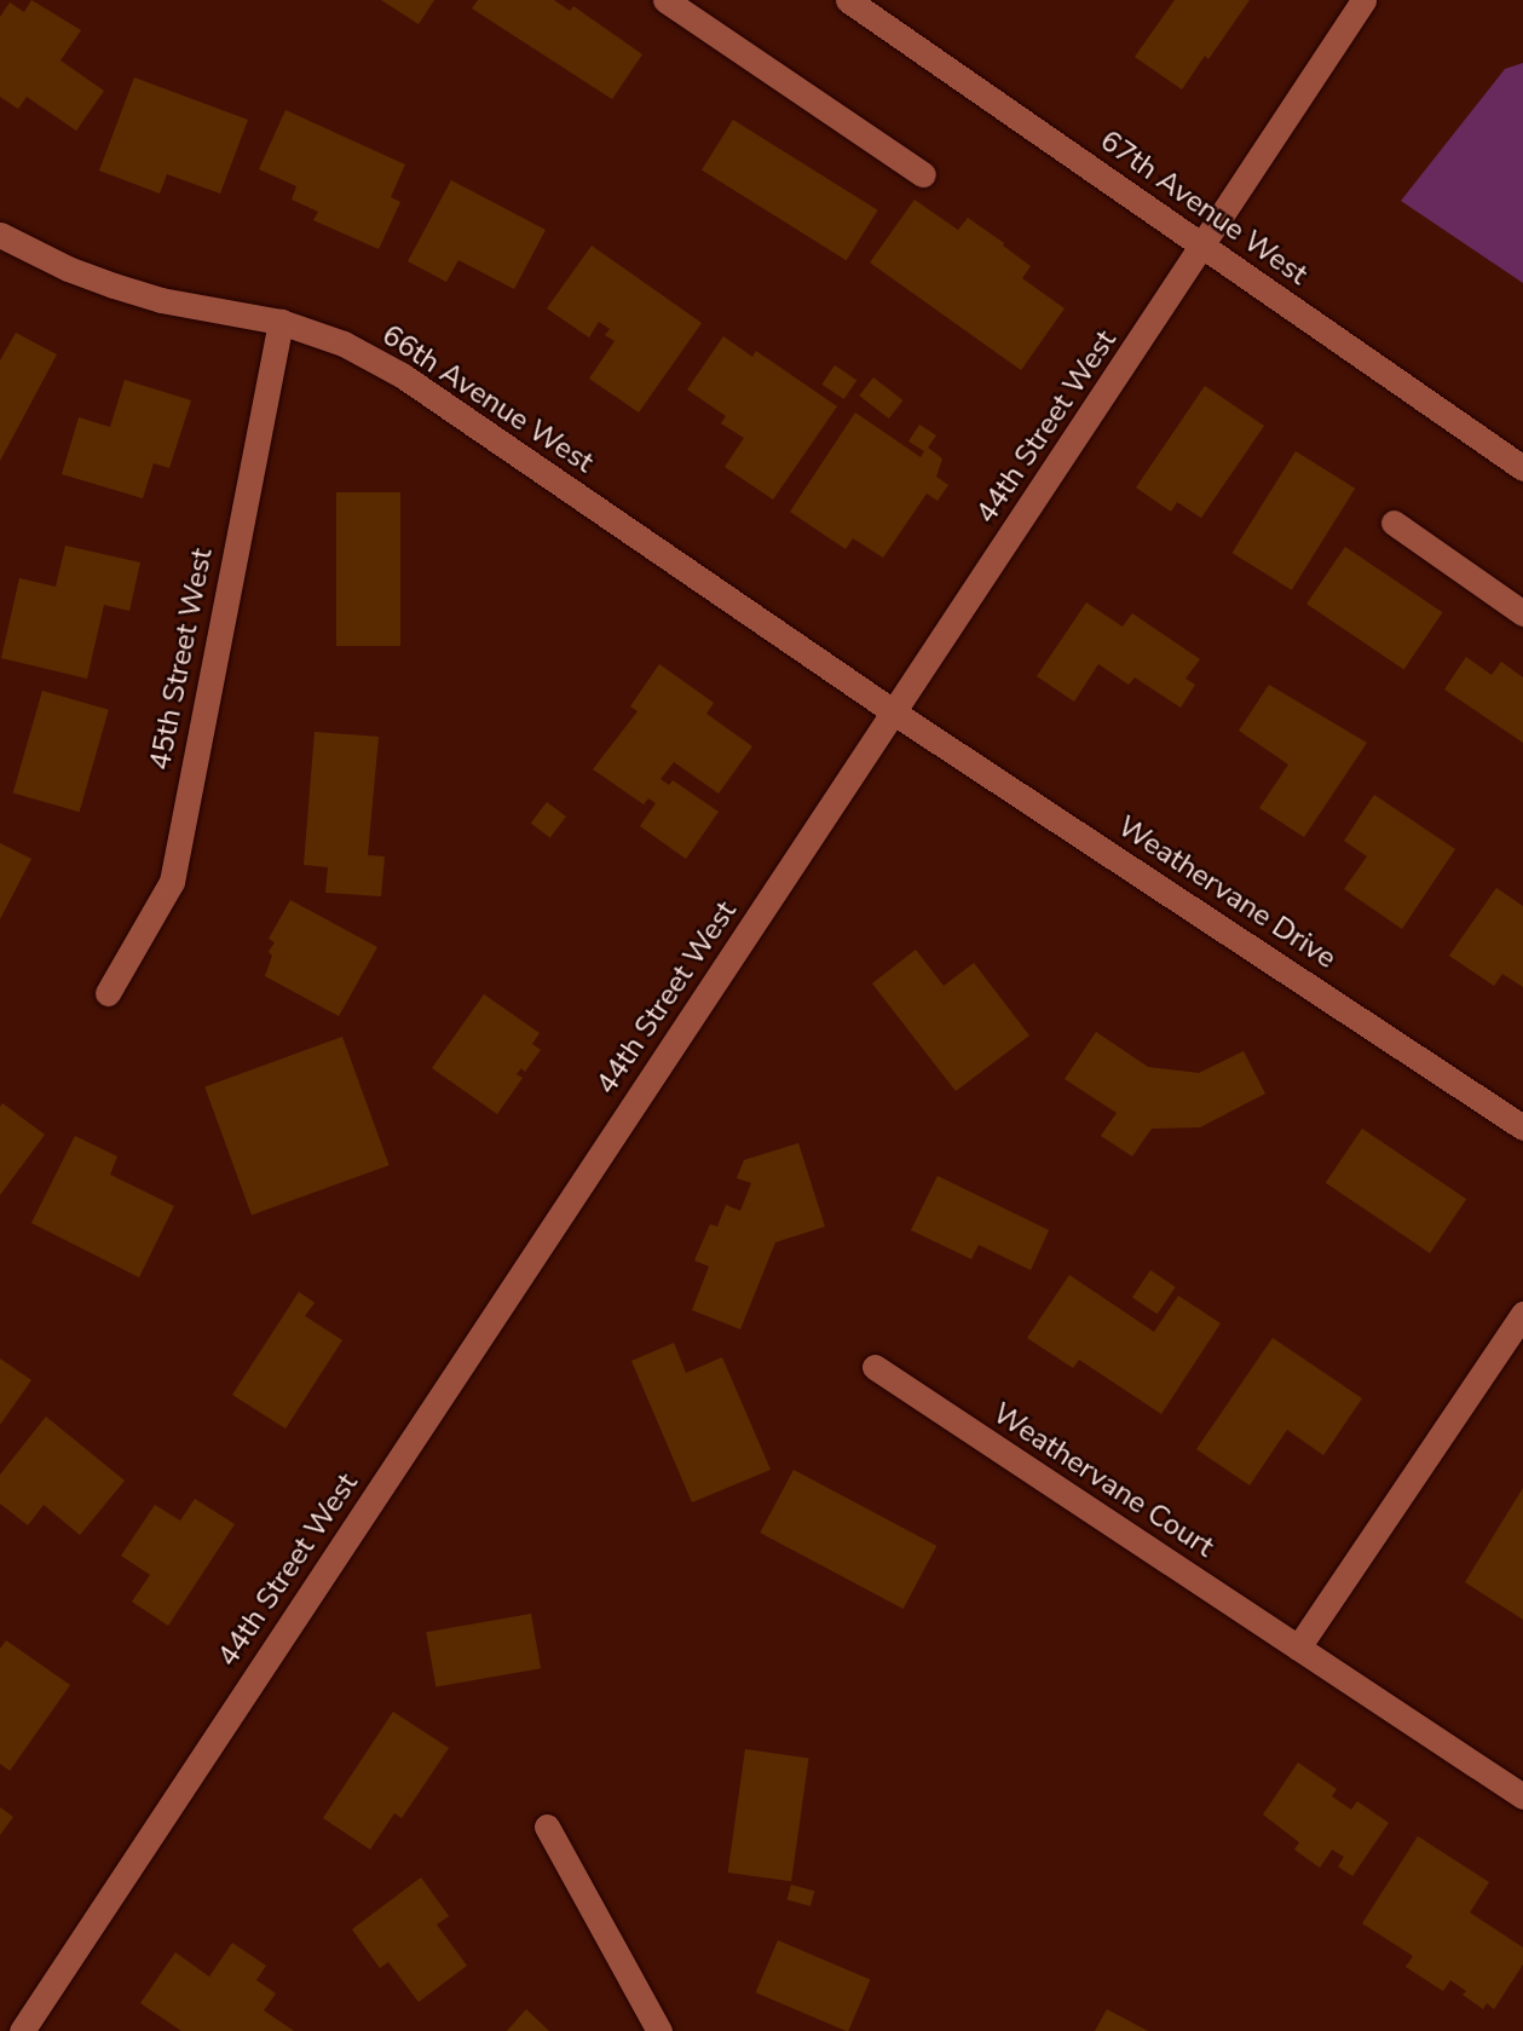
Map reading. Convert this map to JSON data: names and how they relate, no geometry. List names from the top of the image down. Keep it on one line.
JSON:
{"streets":{"street":["67th Avenue West","66th Avenue West","44th Street West","45th Street West","Weathervane Drive","Weathervane Court"]},"crossings":[["67th Avenue West","44th Street West"],["66th Avenue West","44th Street West"],["66th Avenue West","45th Street West"],["66th Avenue West","Weathervane Drive"],["44th Street West","Weathervane Drive"]]}
